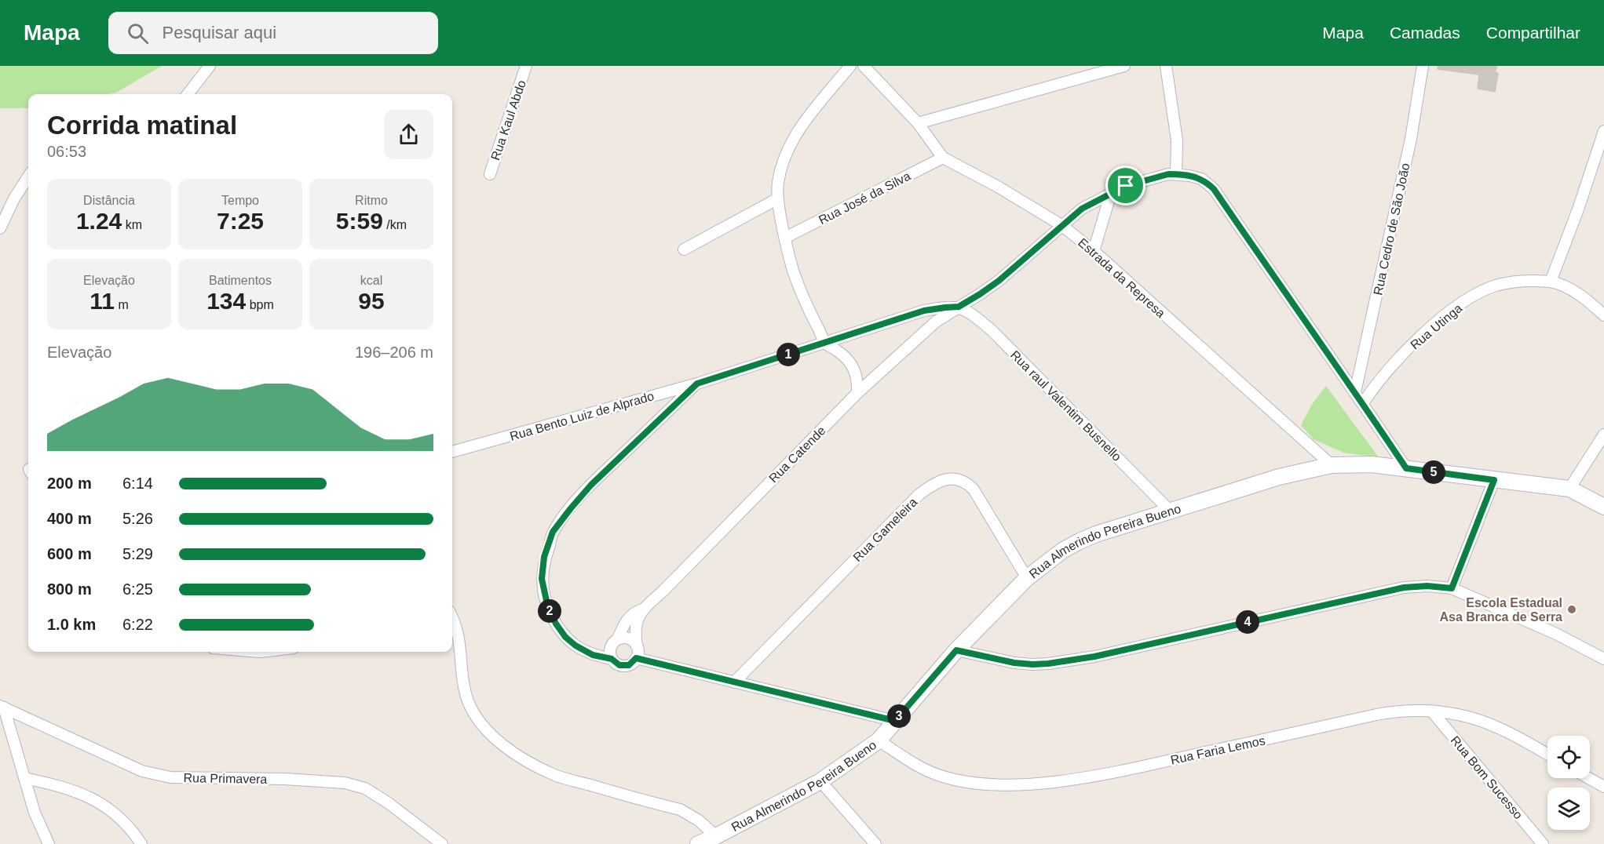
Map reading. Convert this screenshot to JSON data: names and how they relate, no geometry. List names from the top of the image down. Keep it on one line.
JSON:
{"streets":{"main road":["Rua Almerindo Pereira Bueno"],"street":["Rua Kaul Abdo","Rua José da Silva","Rua Cedro de São João","Estrada da Represa","Rua Utinga","Rua raul Valentim Busnello","Rua Bento Luiz de Alprado","Rua Catende","Rua Gameleira","Rua Faria Lemos","Rua Bom Sucesso","Rua Primavera"]},"crossings":[["Rua José da Silva","Estrada da Represa"],["Rua Cedro de São João","Rua Catende"],["Estrada da Represa","Rua Catende"],["Estrada da Represa","Rua Almerindo Pereira Bueno"],["Rua Utinga","Rua Catende"],["Rua raul Valentim Busnello","Rua Bento Luiz de Alprado"],["Rua raul Valentim Busnello","Rua Catende"],["Rua raul Valentim Busnello","Rua Almerindo Pereira Bueno"],["Rua Bento Luiz de Alprado","Rua Catende"],["Rua Catende","Rua Almerindo Pereira Bueno"],["Rua Gameleira","Rua Almerindo Pereira Bueno"],["Rua Almerindo Pereira Bueno","Rua Faria Lemos"],["Rua Faria Lemos","Rua Bom Sucesso"]],"places":["Escola Estadual Asa Branca de Serra"],"page":{"header":"Mapa","search":"Pesquisar aqui","nav":["Mapa","Camadas","Compartilhar"],"heading":["Corrida matinal","06:53"],"stats":[["Distância","1.24 km"],["Tempo","7:25"],["Ritmo","5:59 /km"],["Elevação","11 m"],["Batimentos","134 bpm"],["kcal","95"]],"chart":["Elevação","196–206 m"],"pins":["1","5","2","4","3"],"list":[{"name":"200 m","note":"6:14"},{"name":"400 m","note":"5:26"},{"name":"600 m","note":"5:29"},{"name":"800 m","note":"6:25"},{"name":"1.0 km","note":"6:22"}]}}
